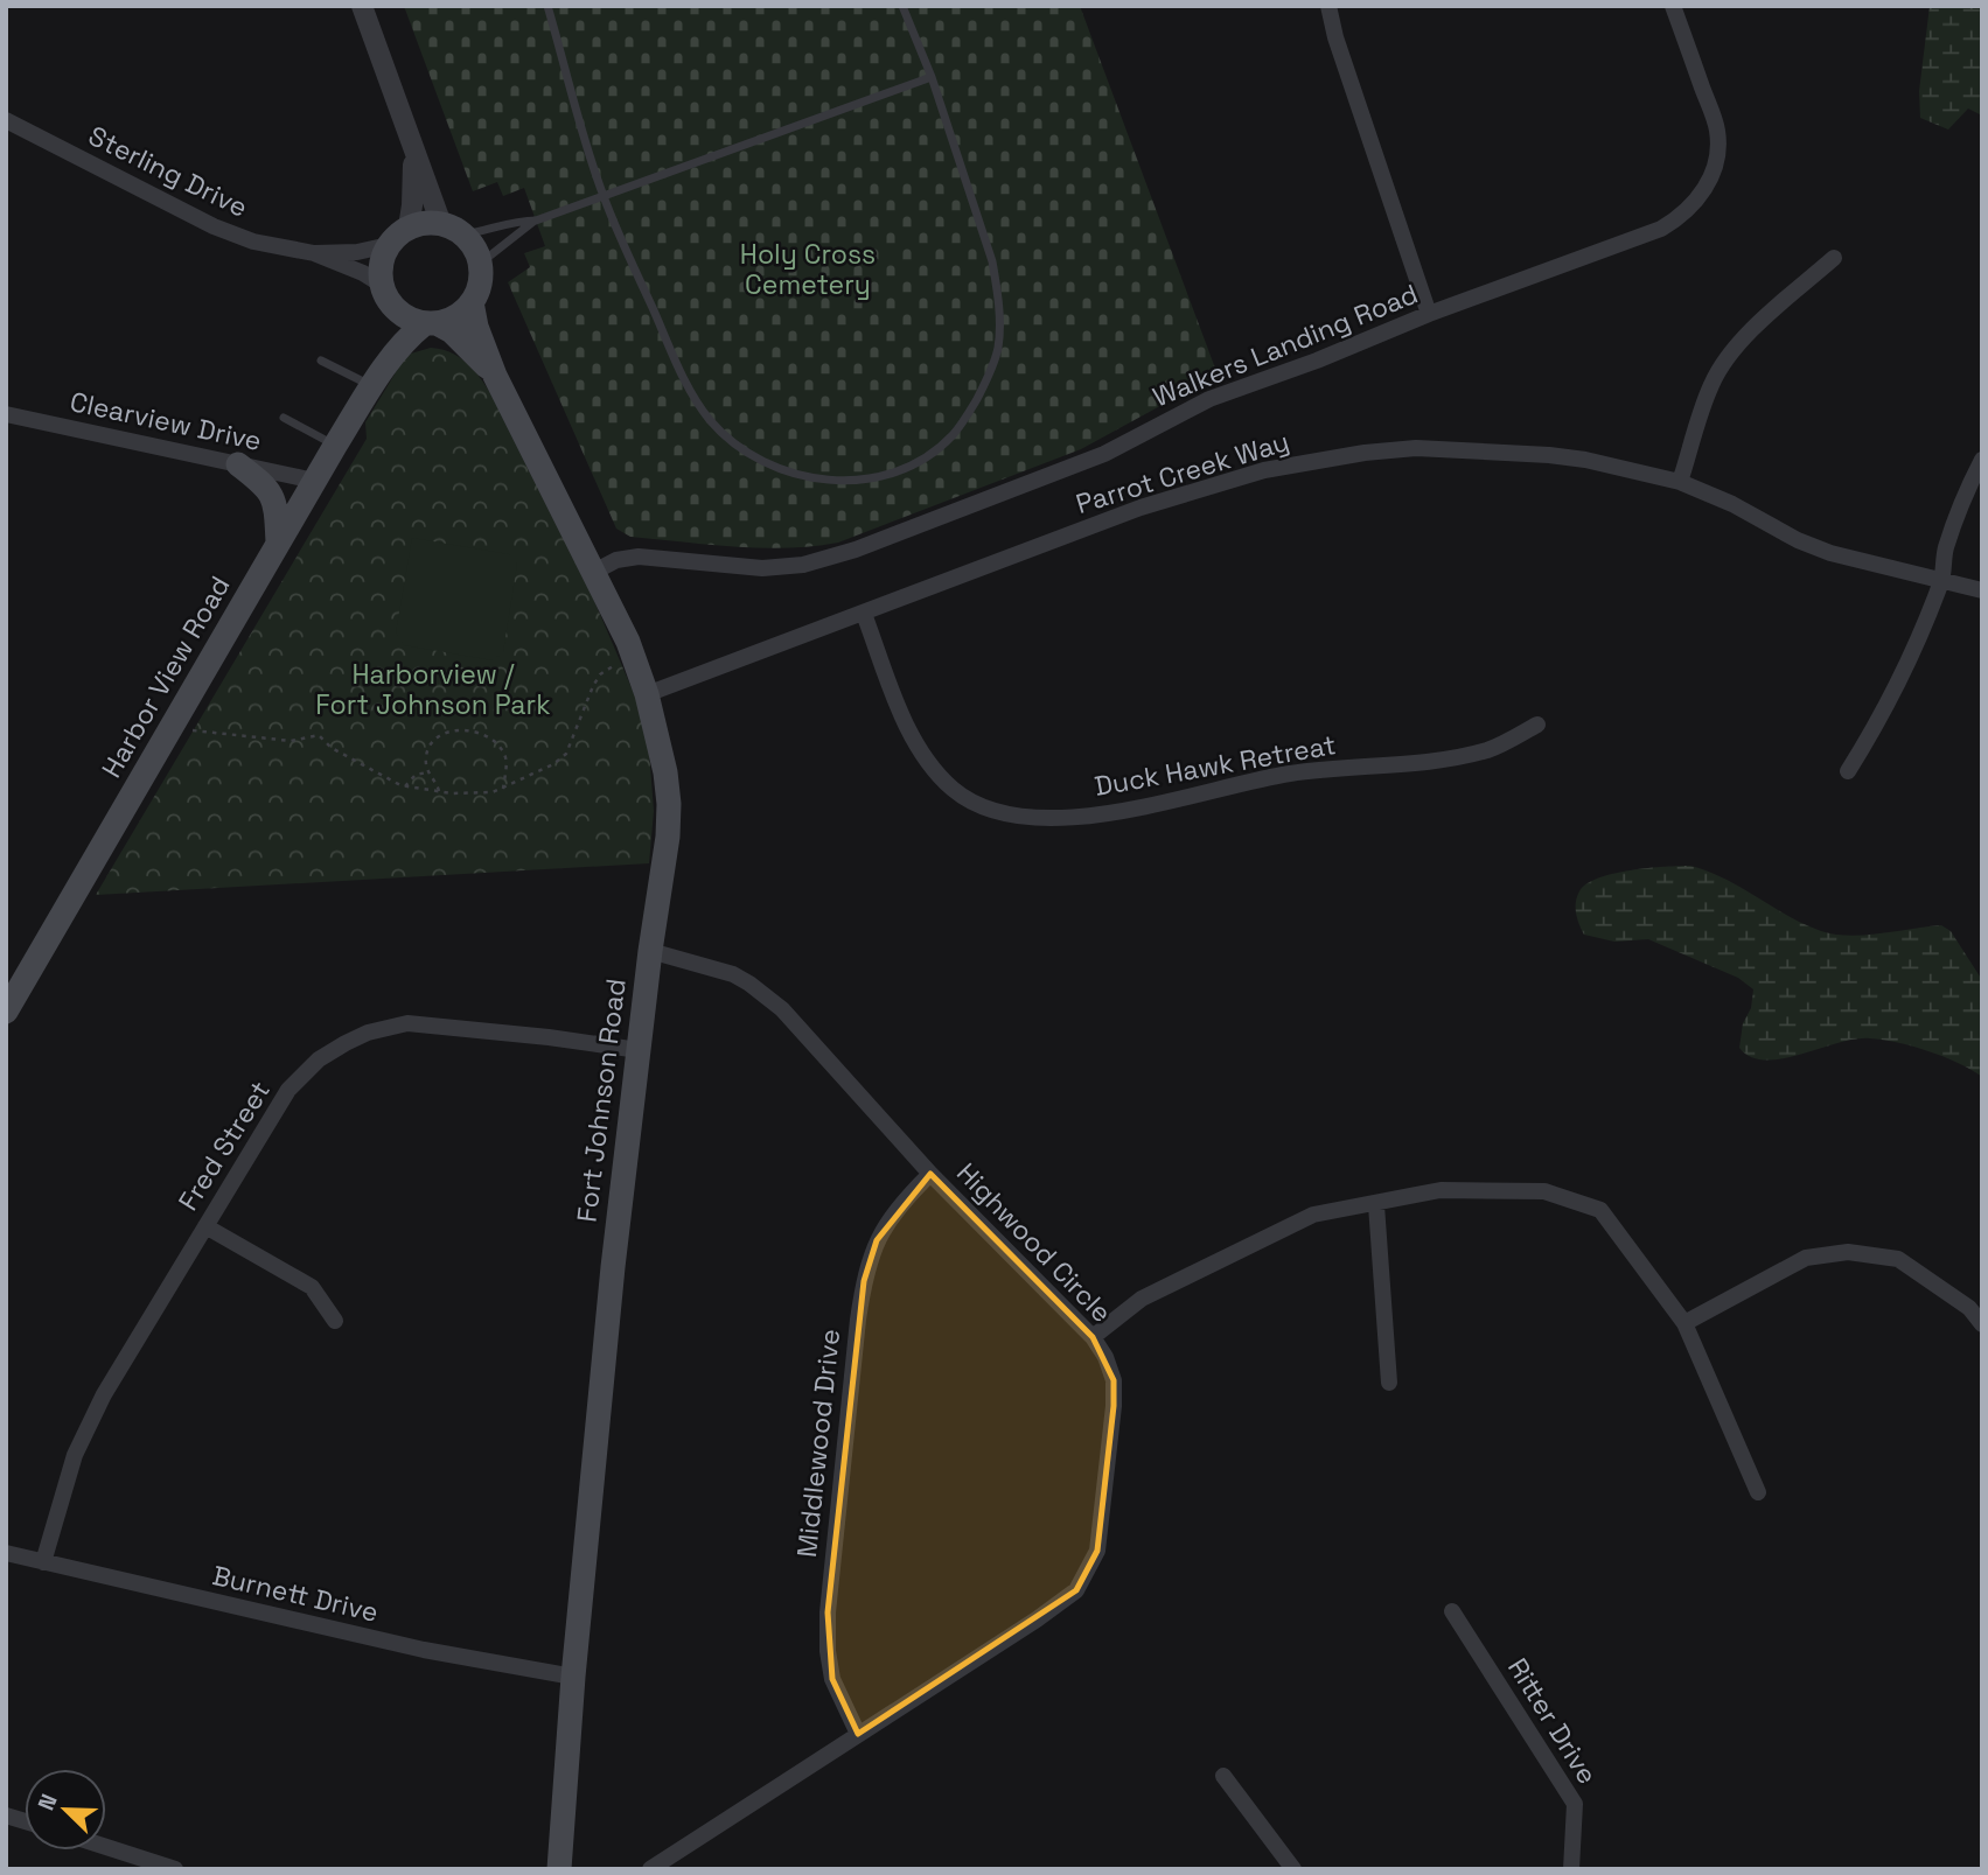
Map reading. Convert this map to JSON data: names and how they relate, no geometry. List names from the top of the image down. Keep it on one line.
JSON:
{"streets":{"main road":["Harbor View Road","Fort Johnson Road"],"street":["Sterling Drive","Walkers Landing Road","Clearview Drive","Parrot Creek Way","Duck Hawk Retreat","Fred Street","Highwood Circle","Middlewood Drive","Burnett Drive","Ritter Drive"]},"crossings":[["Sterling Drive","Harbor View Road"],["Sterling Drive","Fort Johnson Road"],["Walkers Landing Road","Fort Johnson Road"],["Clearview Drive","Harbor View Road"],["Parrot Creek Way","Duck Hawk Retreat"],["Parrot Creek Way","Fort Johnson Road"],["Harbor View Road","Fort Johnson Road"],["Fort Johnson Road","Fred Street"],["Fort Johnson Road","Highwood Circle"],["Fort Johnson Road","Burnett Drive"],["Fred Street","Burnett Drive"],["Highwood Circle","Middlewood Drive"]],"parks":["Holy Cross Cemetery","Harborview / Fort Johnson Park"],"north":"top left"}
